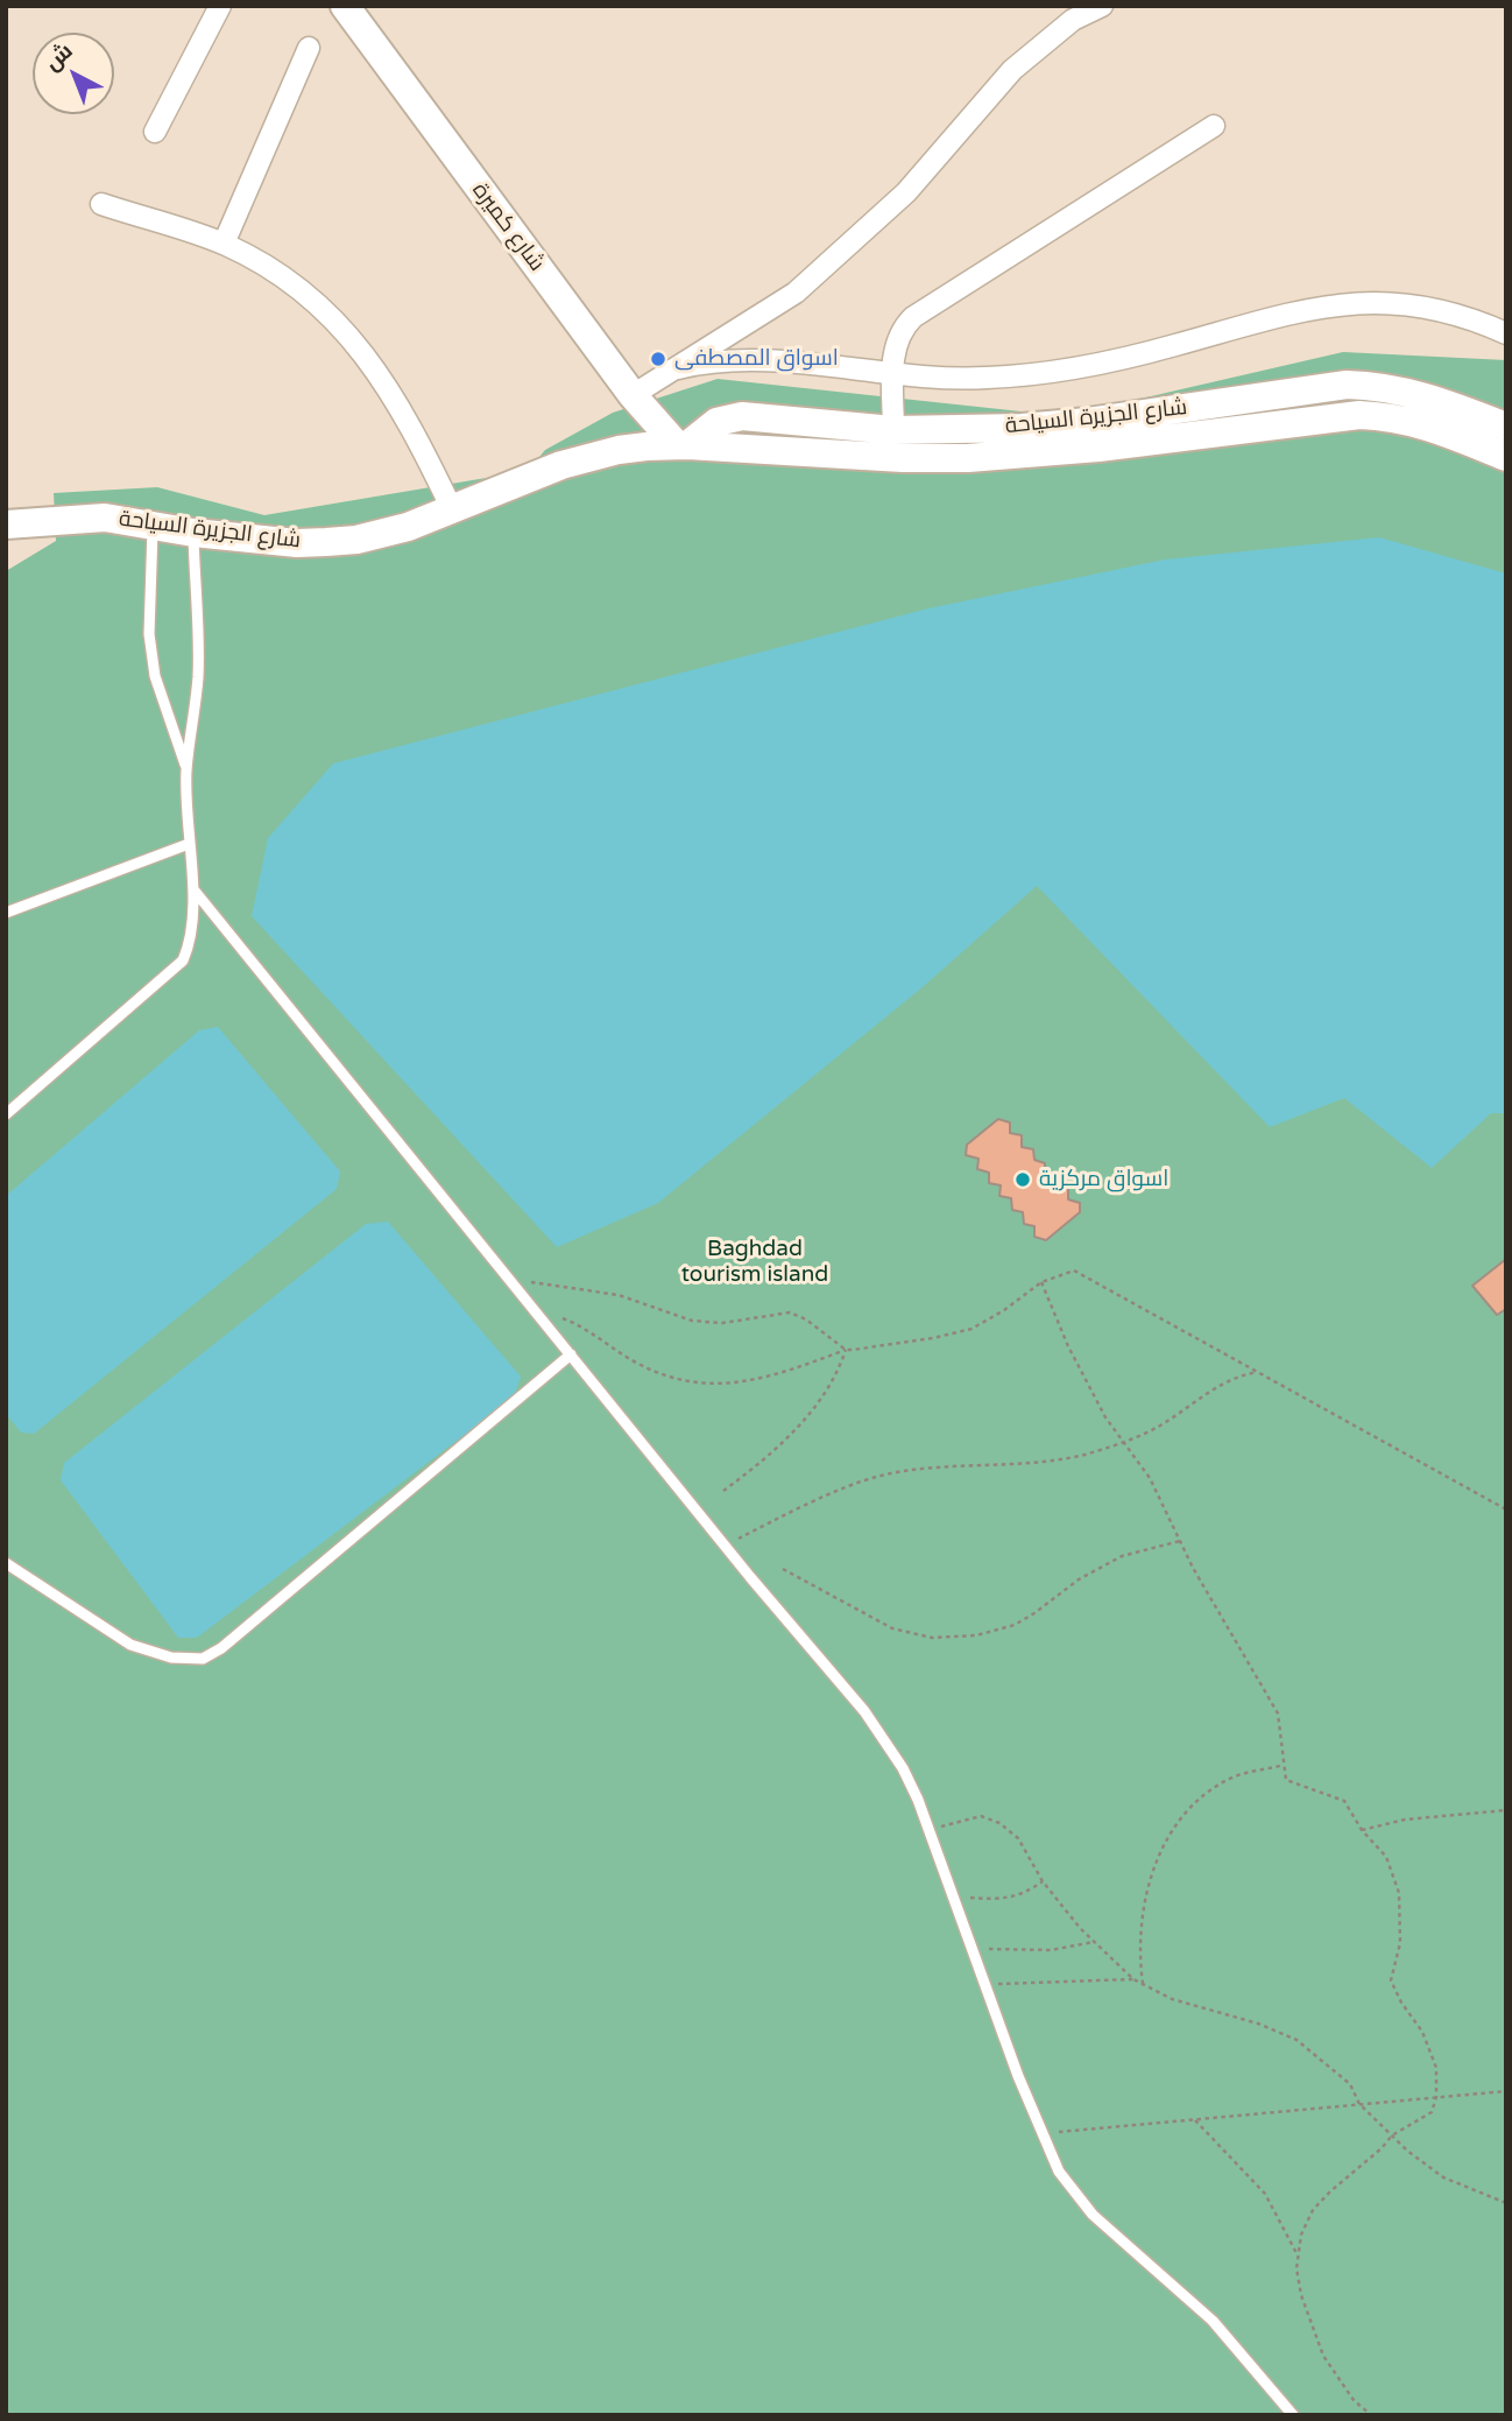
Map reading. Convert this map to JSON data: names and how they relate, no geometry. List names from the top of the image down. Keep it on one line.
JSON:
{"streets":{"main road":["شارع كميرة","شارع الجزيرة السياحة"]},"crossings":[["شارع كميرة","شارع الجزيرة السياحة"]],"parks":["Baghdad tourism island"],"places":["اسواق المصطفى","اسواق مركزية"],"north":"top left"}
